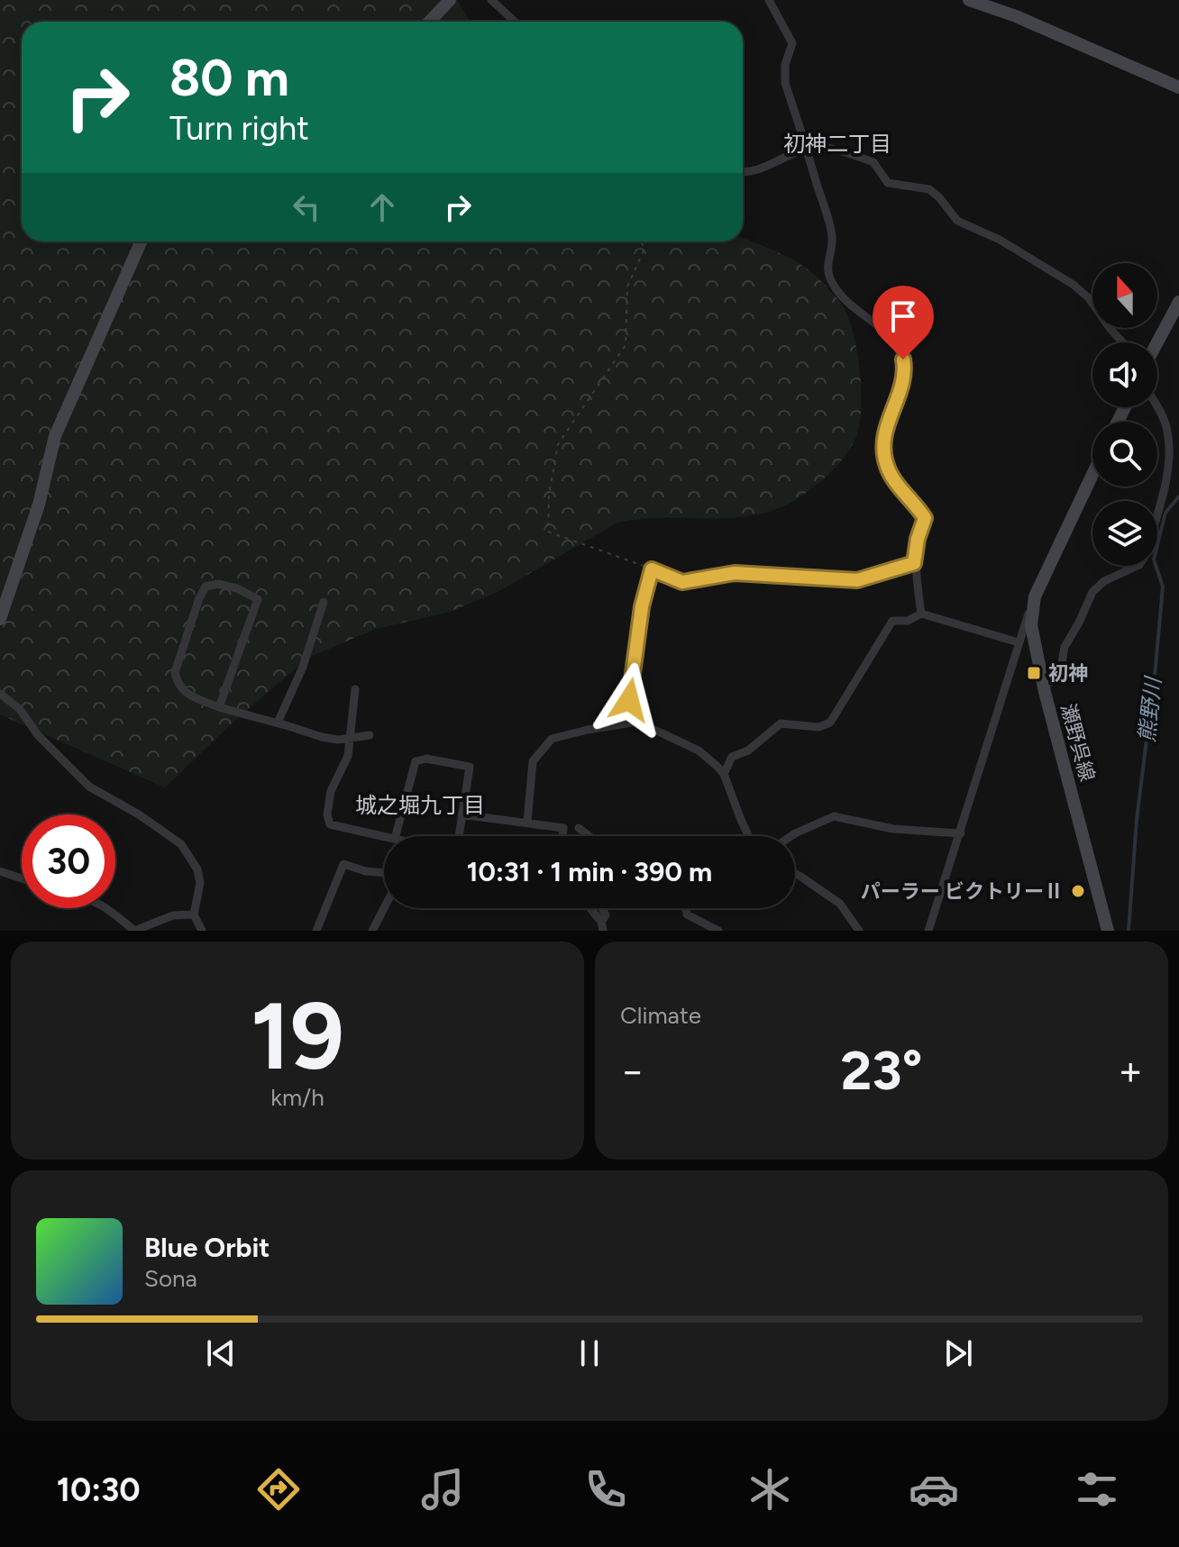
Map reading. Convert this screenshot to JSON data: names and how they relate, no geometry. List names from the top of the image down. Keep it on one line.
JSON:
{"streets":{"street":["瀬野呉線"]},"districts":["初神二丁目","城之堀九丁目"],"water":["熊野川"],"places":{"transit":["初神"],"other":["パーラー ビクトリーⅡ"]},"north":"top","page":{"turn":["80 m","Turn right"],"limit":"30","trip":"10:31 · 1 min · 390 m","tile":[["19","km/h"],"Climate"],"heat":["−","23°","+"],"song":["Blue Orbit","Sona"],"tabs":"10:30"}}
